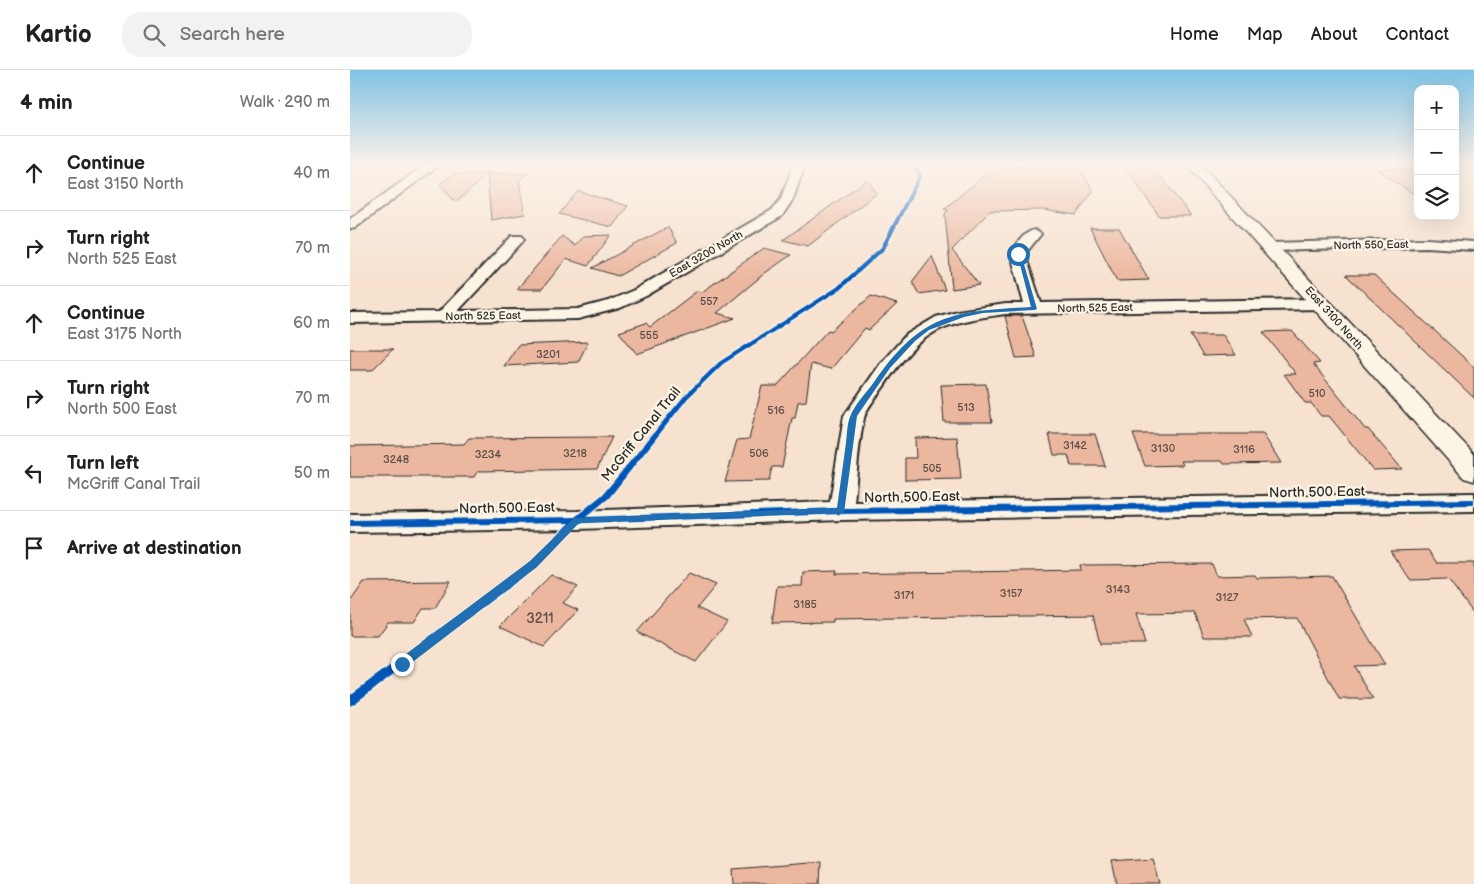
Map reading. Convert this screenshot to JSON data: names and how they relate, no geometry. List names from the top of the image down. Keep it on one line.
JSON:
{"streets":{"main road":["East 3100 North"],"street":["North 550 East","East 3200 North","North 525 East","North 500 East"],"cycle path":["McGriff Canal Trail"]},"crossings":[["North 550 East","East 3100 North"],["East 3200 North","North 525 East"],["North 525 East","East 3100 North"],["North 525 East","North 500 East"]],"house_numbers":["557","555","3201","510","513","516","3142","3130","3116","3218","506","3234","3248","505","3143","3157","3171","3127","3185","3211"],"page":{"header":"Kartio","search":"Search here","nav":["Home","Map","About","Contact"],"heading":["4 min","Walk · 290 m"],"map_buttons":["+","−"],"list":[["Continue","East 3150 North","40 m"],["Turn right","North 525 East","70 m"],["Continue","East 3175 North","60 m"],["Turn right","North 500 East","70 m"],["Turn left","McGriff Canal Trail","50 m"],"Arrive at destination"]}}
